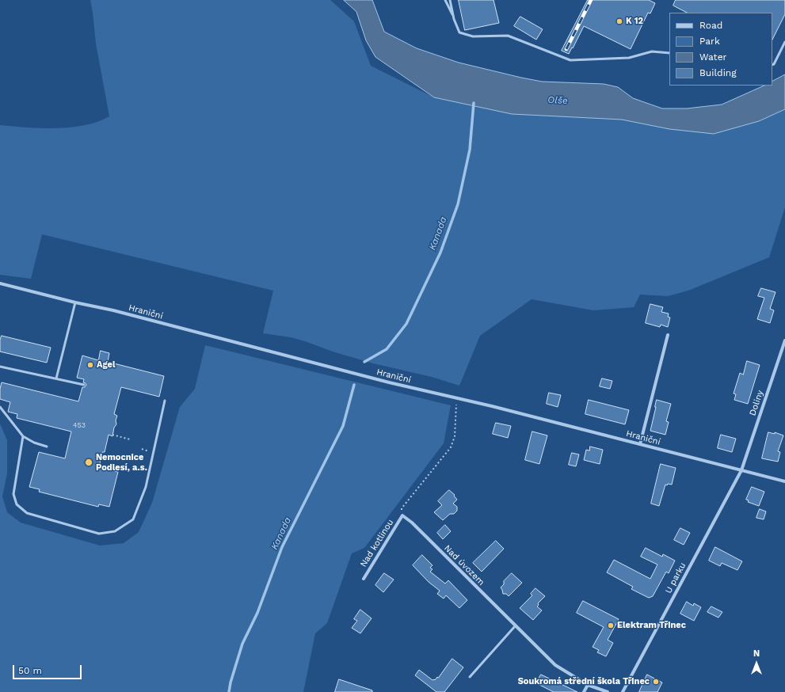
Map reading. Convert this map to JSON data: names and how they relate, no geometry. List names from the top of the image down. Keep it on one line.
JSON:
{"streets":{"street":["Hraniční","Doliny","Nad kotlinou","Nad úvozem","U parku"]},"crossings":[["Hraniční","Doliny"],["Hraniční","U parku"],["Doliny","U parku"],["Nad kotlinou","Nad úvozem"]],"water":["Olše","Kanada"],"places":["K 12","Agel","Nemocnice Podlesí, a.s.","Elektram Třinec","Soukromá střední škola Třinec"],"house_numbers":["453"],"legend":["Road","Park","Water","Building"],"scale_bar":"50 m","north":"top"}
